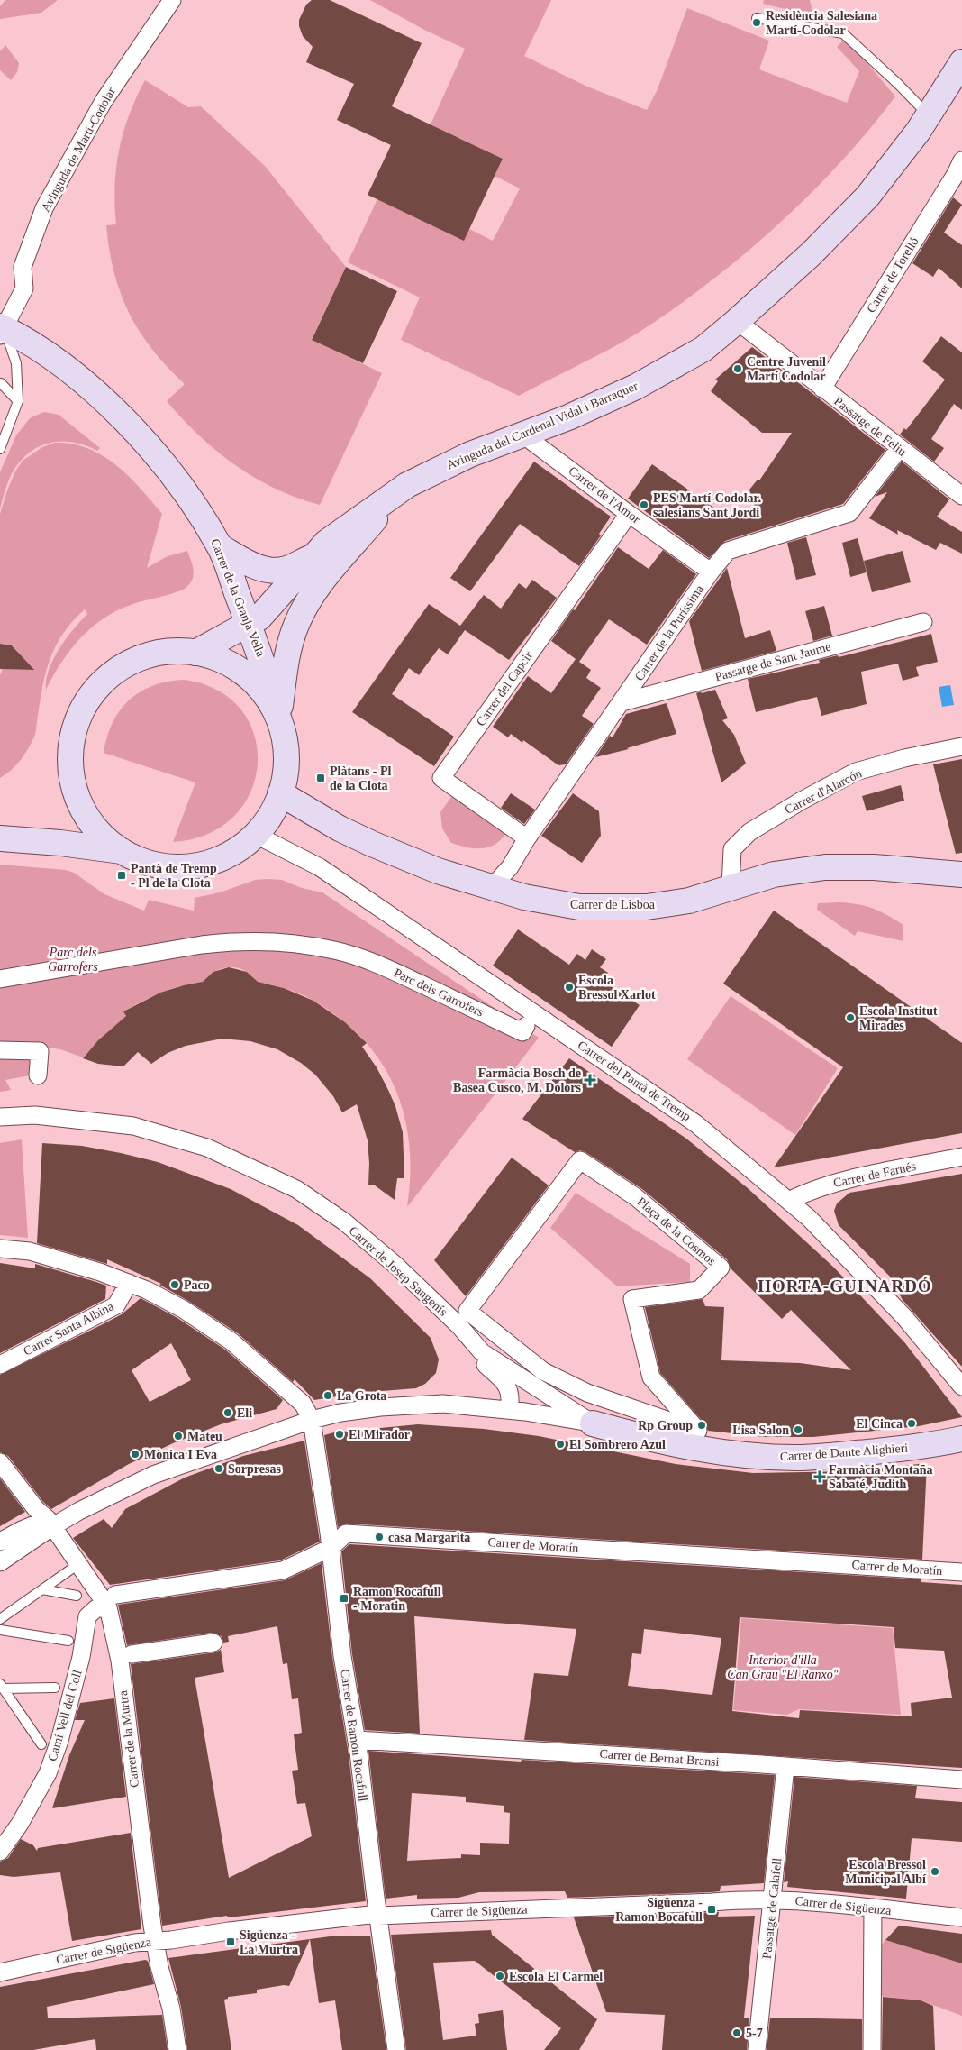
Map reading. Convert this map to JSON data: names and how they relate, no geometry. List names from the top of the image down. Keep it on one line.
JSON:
{"streets":{"street":["Avinguda de Martí-Codolar","Carrer de Torelló","Avinguda del Cardenal Vidal i Barraquer","Passatge de Feliu","Carrer de l'Amor","Carrer de la Granja Vella","Carrer de la Puríssima","Passatge de Sant Jaume","Carrer del Capcir","Carrer d'Alarcón","Carrer de Lisboa","Parc dels Garrofers","Carrer del Pantà de Tremp","Carrer de Farnés","Plaça de la Cosmos","Carrer de Josep Sangenís","Carrer Santa Albina","Carrer de Dante Alighieri","Carrer de Moratín","Camí Vell del Coll","Carrer de Ramon Rocafull","Carrer de la Murtra","Carrer de Bernat Bransi","Carrer de Sigüenza","Passatge de Calafell"]},"crossings":[["Avinguda de Martí-Codolar","Carrer de la Granja Vella"],["Carrer de Torelló","Passatge de Feliu"],["Avinguda del Cardenal Vidal i Barraquer","Passatge de Feliu"],["Avinguda del Cardenal Vidal i Barraquer","Carrer de l'Amor"],["Avinguda del Cardenal Vidal i Barraquer","Carrer de la Granja Vella"],["Passatge de Feliu","Carrer de la Puríssima"],["Carrer de l'Amor","Carrer de la Puríssima"],["Carrer de l'Amor","Carrer del Capcir"],["Carrer de la Granja Vella","Carrer de Lisboa"],["Carrer de la Granja Vella","Carrer del Pantà de Tremp"],["Carrer de la Puríssima","Passatge de Sant Jaume"],["Carrer de la Puríssima","Carrer del Capcir"],["Carrer de la Puríssima","Carrer de Lisboa"],["Carrer d'Alarcón","Carrer de Lisboa"],["Carrer del Pantà de Tremp","Carrer de Farnés"],["Carrer de Josep Sangenís","Carrer de Dante Alighieri"],["Carrer de Moratín","Camí Vell del Coll"],["Carrer de Moratín","Carrer de Ramon Rocafull"],["Carrer de Moratín","Carrer de la Murtra"],["Camí Vell del Coll","Carrer de la Murtra"],["Carrer de Ramon Rocafull","Carrer de Bernat Bransi"],["Carrer de Ramon Rocafull","Carrer de Sigüenza"],["Carrer de la Murtra","Carrer de Sigüenza"],["Carrer de Bernat Bransi","Passatge de Calafell"],["Carrer de Sigüenza","Passatge de Calafell"]],"districts":["HORTA-GUINARDÓ"],"parks":["Parc dels Garrofers","Interior d'illa Can Grau \"El Ranxo\""],"places":{"other":["Residència Salesiana Martí-Codolar","Centre Juvenil Martí Codolar","PES Martí-Codolar. salesians Sant Jordi","Escola Bressol Xarlot","Escola Institut Mirades","Paco","La Grota","Eli","El Cinca","Rp Group","Lisa Salon","El Mirador","Mateu","El Sombrero Azul","Mònica I Eva","Sorpresas","casa Margarita","Escola Bressol Municipal Albí","Escola El Carmel","5-7"],"transit":["Plàtans - Pl de la Clota","Pantà de Tremp - Pl de la Clota","Ramon Rocafull - Moratin","Sigüenza - Ramon Bocafull","Sigüenza - La Murtra"],"health":["Farmàcia Bosch de Basea Cusco, M. Dolors","Farmàcia Montaña Sabaté, Judith"]}}
